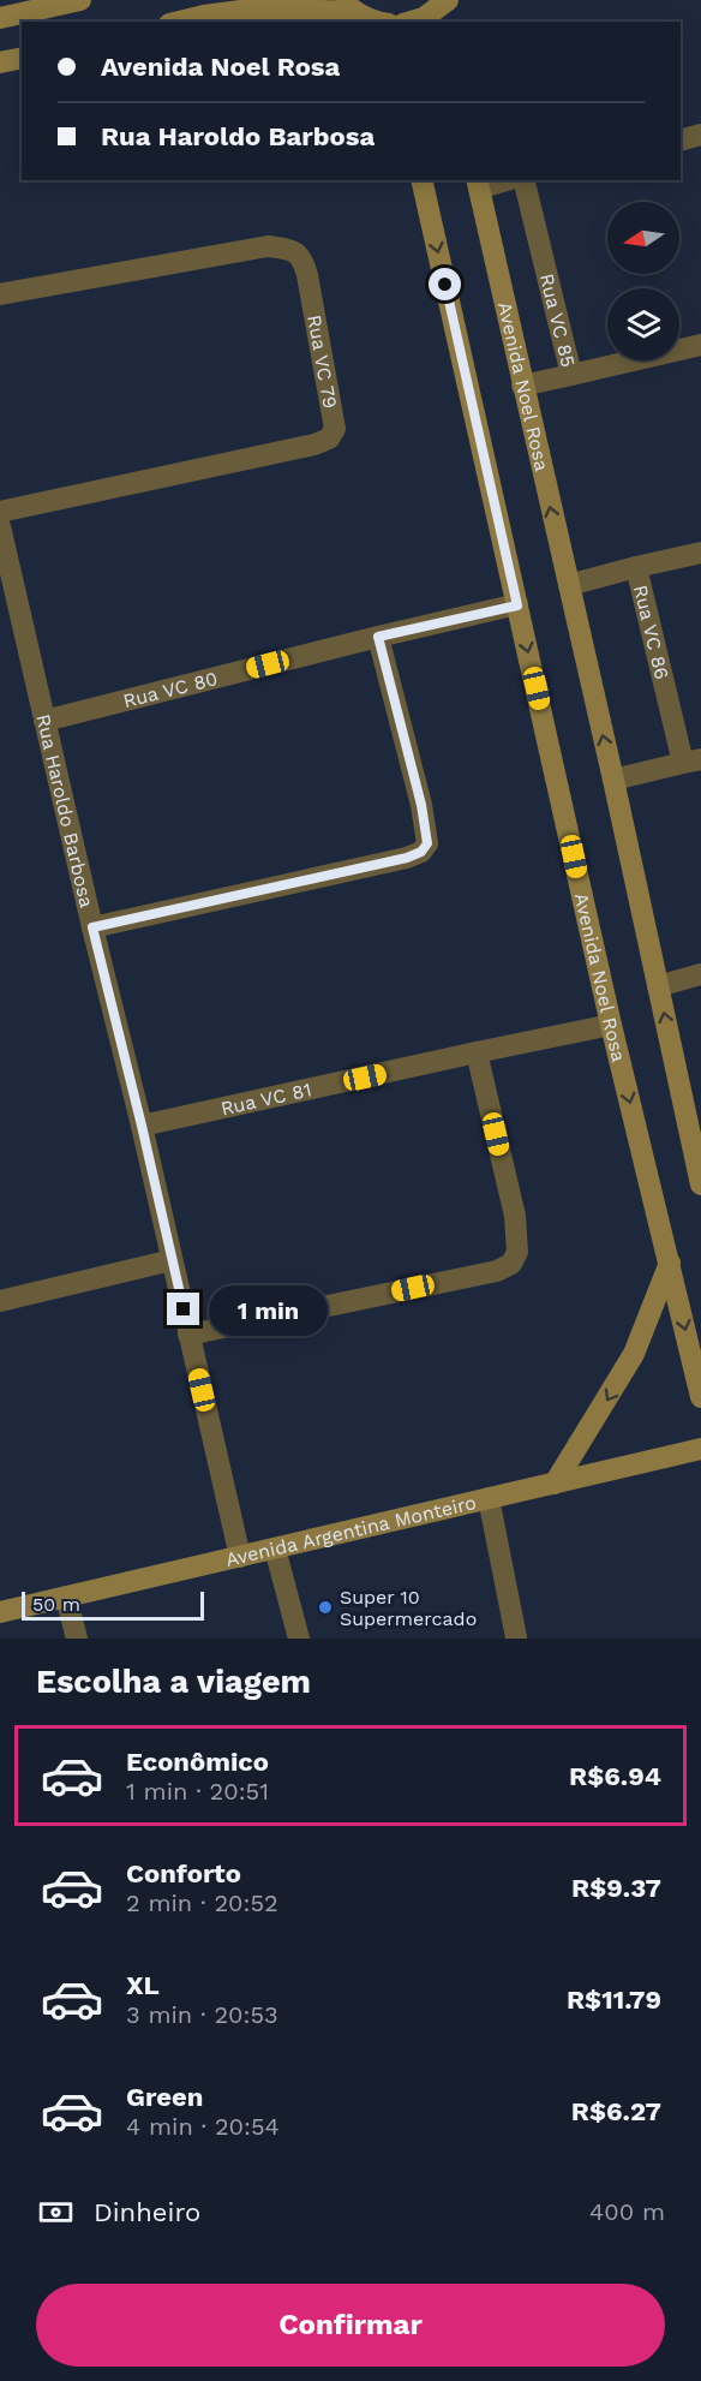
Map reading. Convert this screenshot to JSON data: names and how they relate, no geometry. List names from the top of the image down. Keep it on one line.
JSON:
{"streets":{"street":["Rua VC 85","Rua VC 79","Avenida Noel Rosa","Rua VC 86","Rua VC 80","Rua Haroldo Barbosa","Rua VC 81","Avenida Argentina Monteiro"]},"crossings":[["Avenida Noel Rosa","Rua VC 86"],["Avenida Noel Rosa","Rua VC 80"],["Avenida Noel Rosa","Rua VC 81"],["Rua VC 80","Rua Haroldo Barbosa"],["Rua Haroldo Barbosa","Rua VC 81"],["Rua Haroldo Barbosa","Avenida Argentina Monteiro"]],"places":["Super 10 Supermercado"],"scale_bar":"50 m","north":"left","page":{"banner":["Avenida Noel Rosa","Rua Haroldo Barbosa"],"bubble":"1 min","scale":"50 m","heading":"Escolha a viagem","list":[{"name":"Econômico","note":"1 min · 20:51","value":"R$6.94"},{"name":"Conforto","note":"2 min · 20:52","value":"R$9.37"},{"name":"XL","note":"3 min · 20:53","value":"R$11.79"},{"name":"Green","note":"4 min · 20:54","value":"R$6.27"}],"pay":["Dinheiro","400 m"],"buttons":"Confirmar"}}
